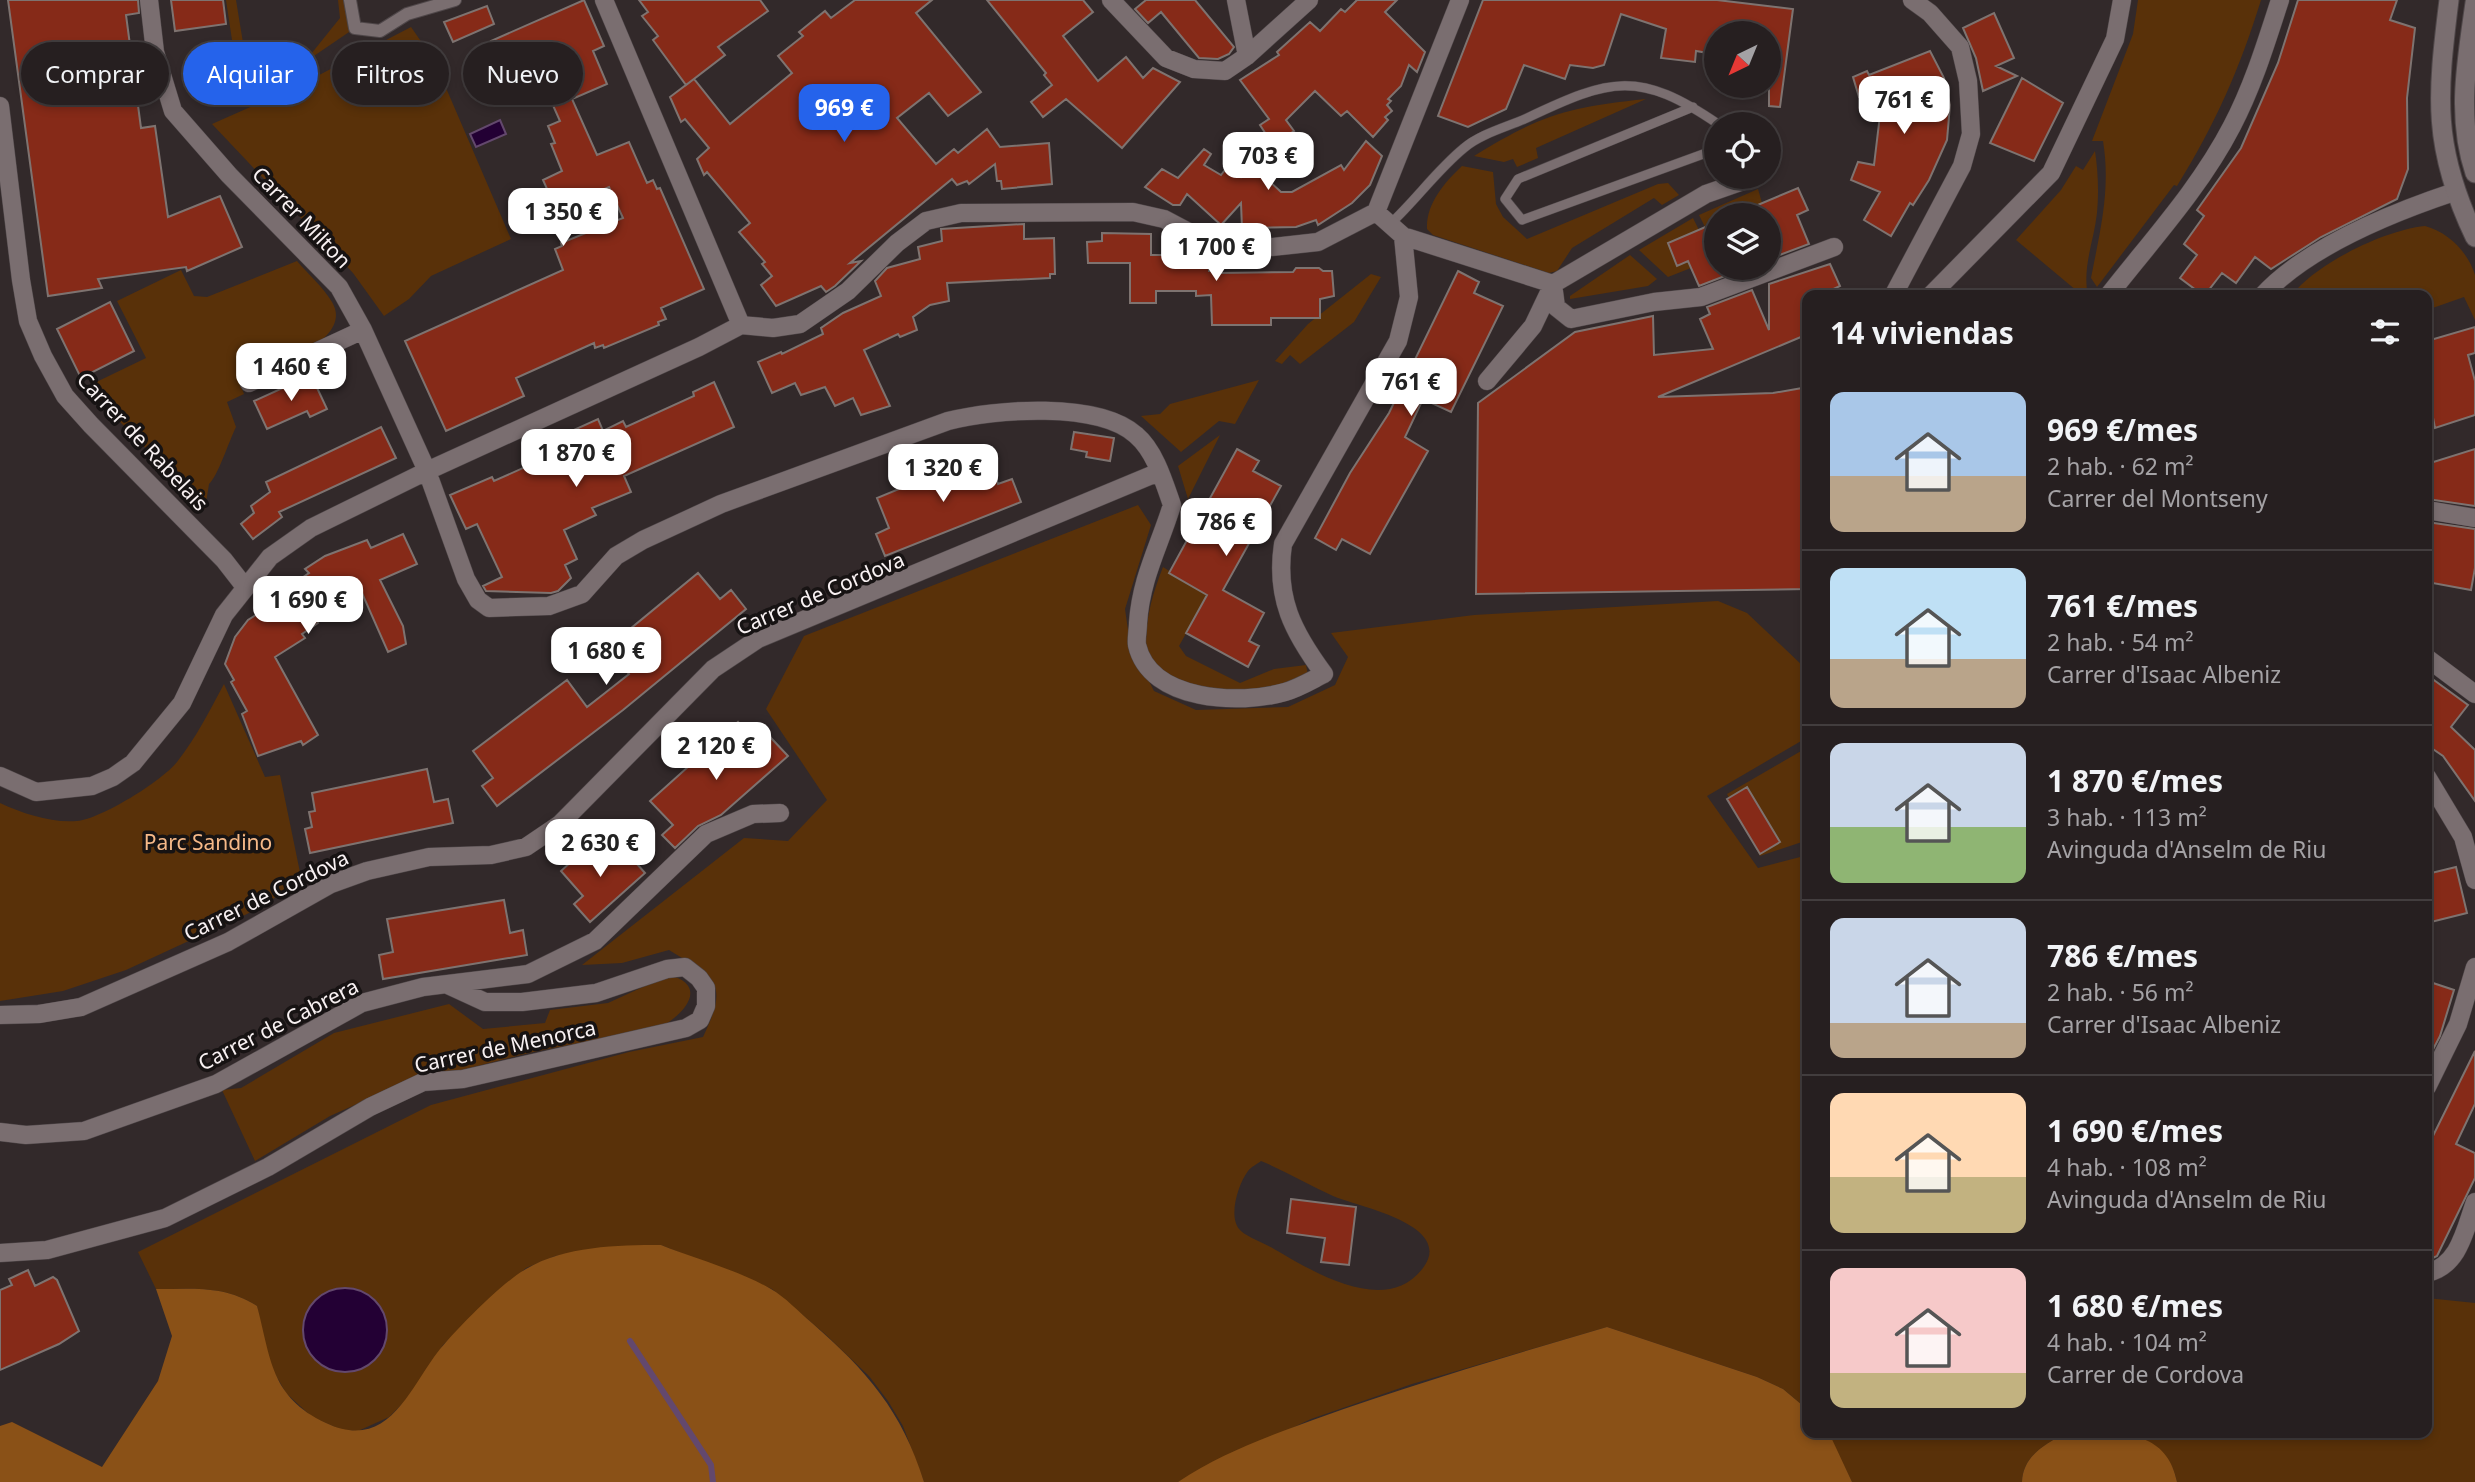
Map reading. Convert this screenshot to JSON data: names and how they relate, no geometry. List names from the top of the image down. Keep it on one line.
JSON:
{"streets":{"street":["Carrer Milton","Carrer de Rabelais","Carrer de Cordova","Carrer de Cabrera","Carrer de Menorca"]},"crossings":[["Carrer Milton","Carrer de Cordova"],["Carrer de Cabrera","Carrer de Menorca"]],"parks":["Parc Sandino"],"north":"bottom left","page":{"chip":["Comprar","Alquilar","Filtros","Nuevo"],"price":["761 €","969 €","703 €","1 350 €","1 700 €","1 460 €","761 €","1 870 €","1 320 €","786 €","1 690 €","1 680 €","2 120 €","2 630 €"],"heading":"14 viviendas","list":[{"name":"969 €/mes","note":"2 hab. · 62 m² · Carrer del Montseny"},{"name":"761 €/mes","note":"2 hab. · 54 m² · Carrer d'Isaac Albeniz"},{"name":"1 870 €/mes","note":"3 hab. · 113 m² · Avinguda d'Anselm de Riu"},{"name":"786 €/mes","note":"2 hab. · 56 m² · Carrer d'Isaac Albeniz"},{"name":"1 690 €/mes","note":"4 hab. · 108 m² · Avinguda d'Anselm de Riu"},{"name":"1 680 €/mes","note":"4 hab. · 104 m² · Carrer de Cordova"}]}}
